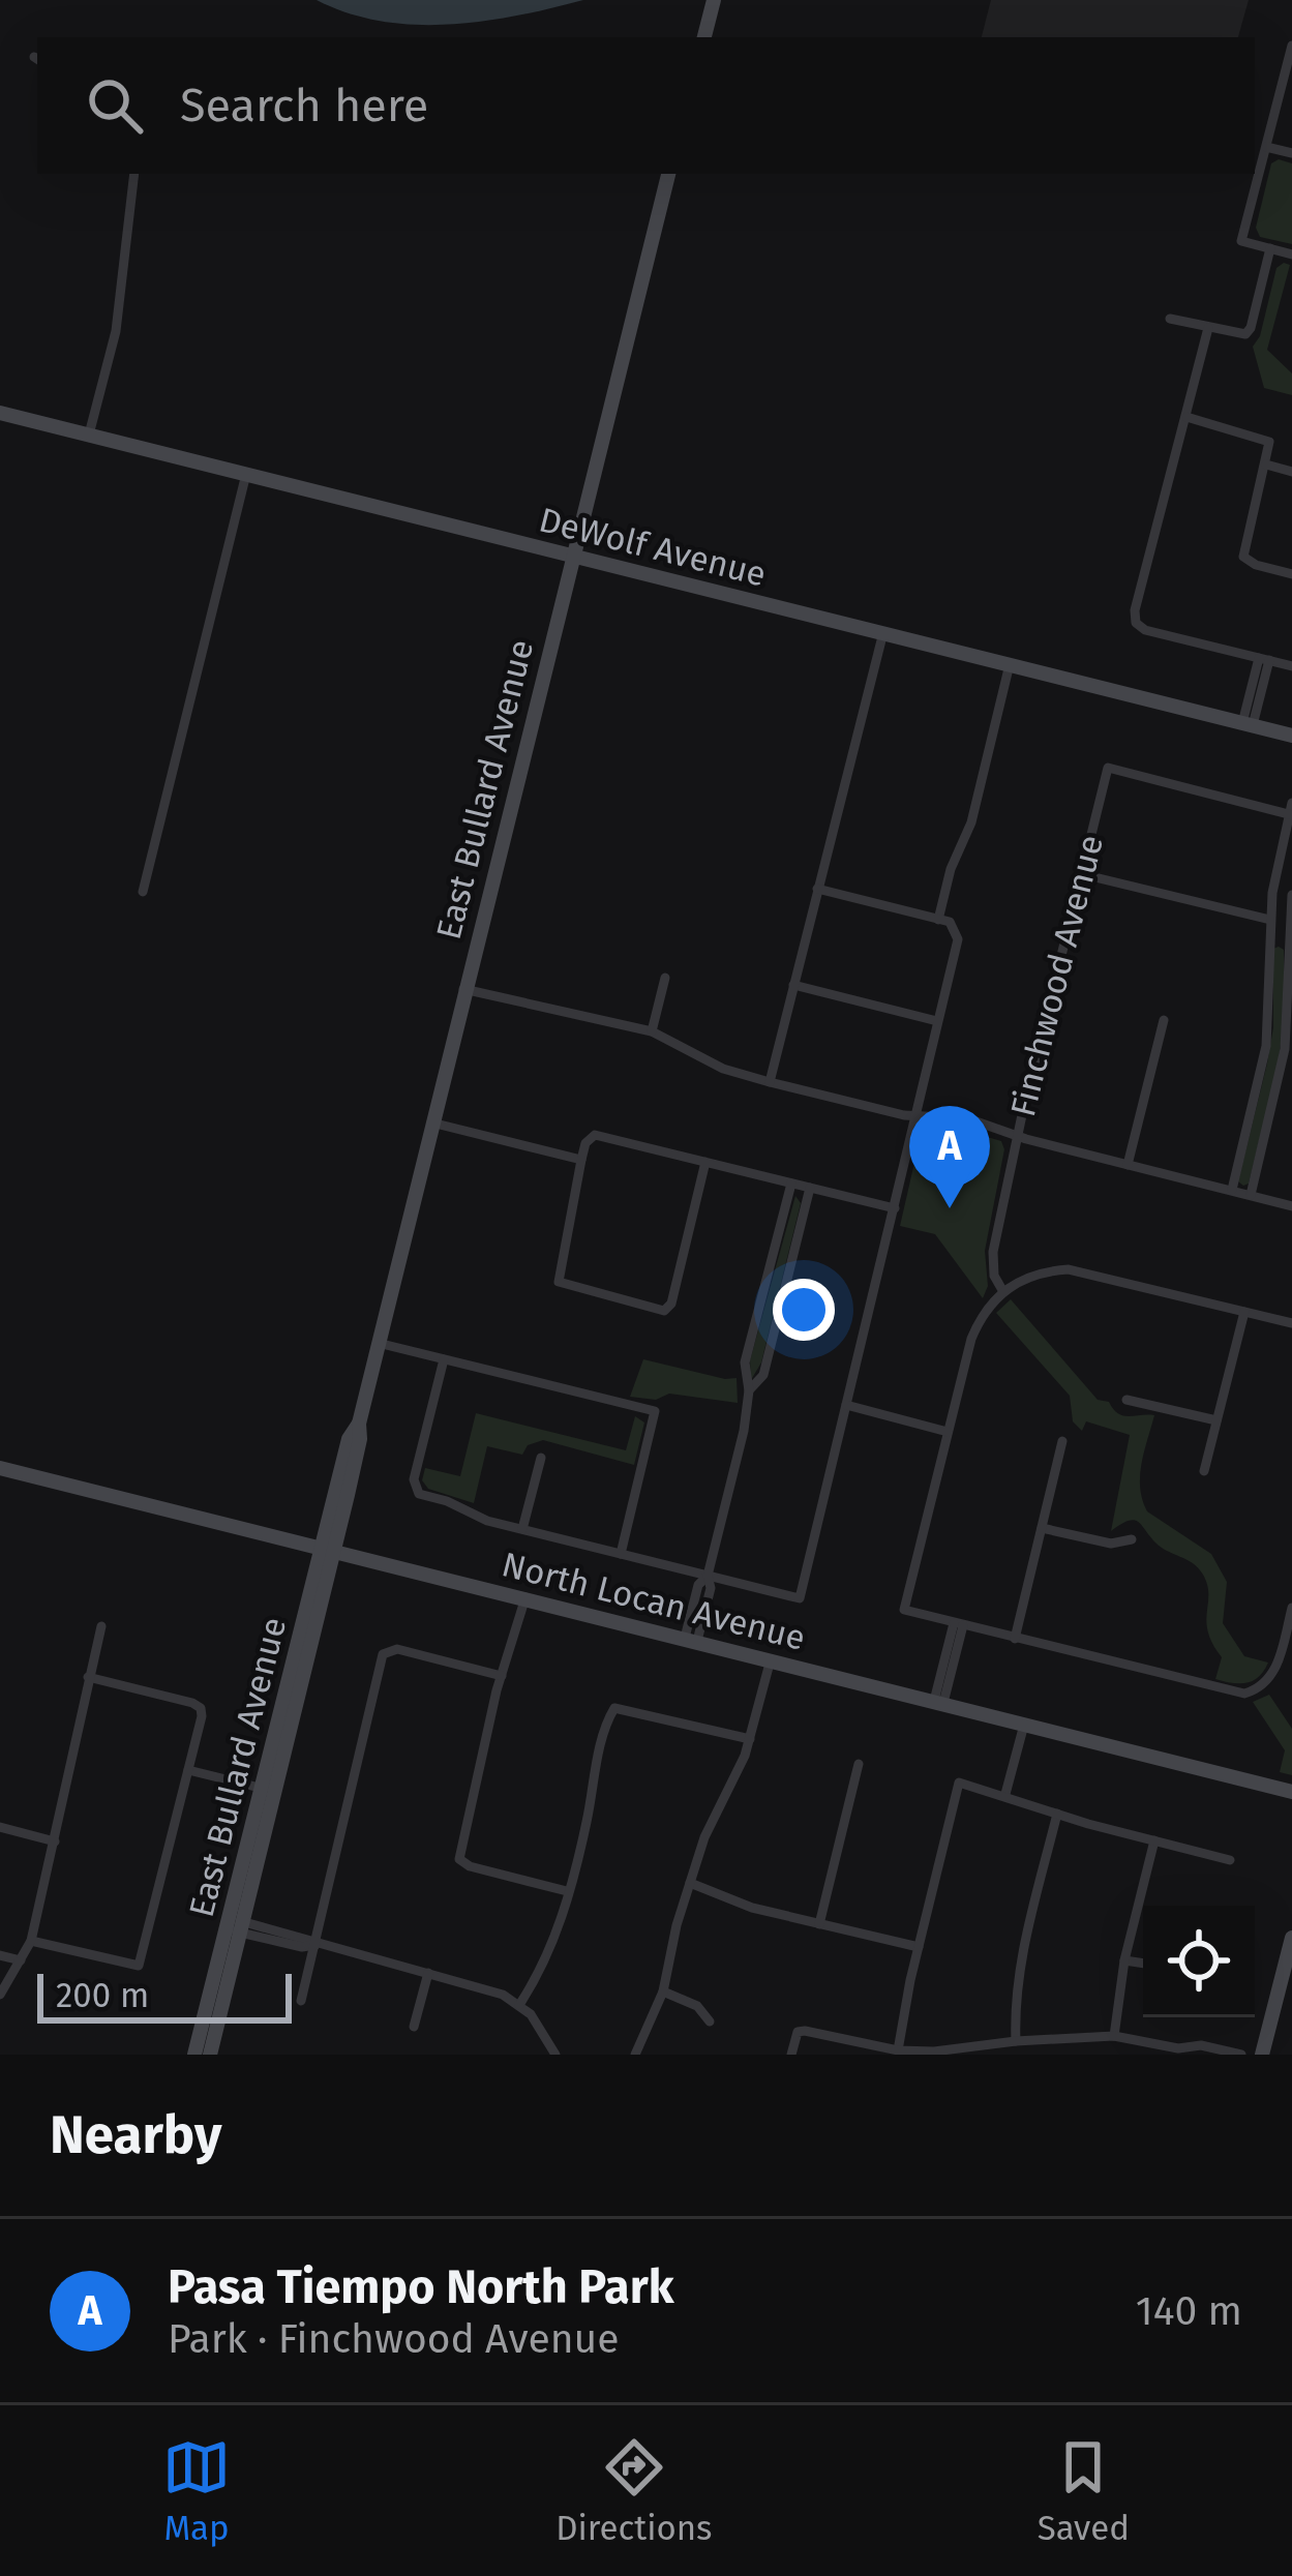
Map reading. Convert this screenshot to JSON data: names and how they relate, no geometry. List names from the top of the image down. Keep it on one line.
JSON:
{"streets":{"street":["DeWolf Avenue","East Bullard Avenue","Finchwood Avenue","North Locan Avenue"]},"crossings":[["DeWolf Avenue","East Bullard Avenue"],["East Bullard Avenue","North Locan Avenue"]],"scale_bar":"200 m","page":{"search":"Search here","pins":"A","scale":"200 m","heading":"Nearby","list":[{"mark":"A","name":"Pasa Tiempo North Park","note":"Park · Finchwood Avenue","value":"140 m"}],"nav":["Map","Directions","Saved"]}}
